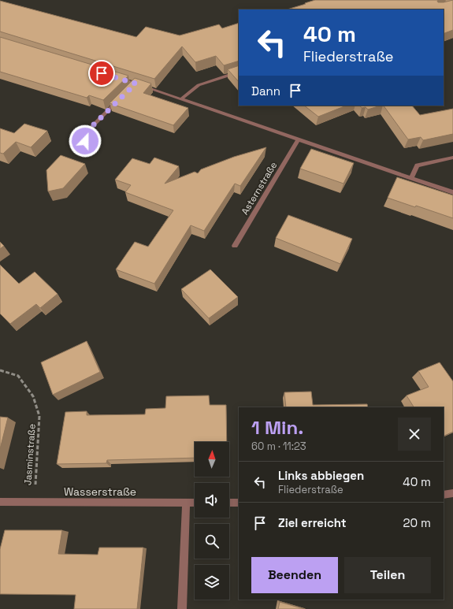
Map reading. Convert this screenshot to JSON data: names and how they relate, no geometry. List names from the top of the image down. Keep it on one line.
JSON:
{"streets":{"street":["Asternstraße","Wasserstraße"],"path":["Jasminstraße"]},"crossings":[["Jasminstraße","Wasserstraße"]],"north":"top","page":{"turn":["40 m","Fliederstraße"],"then":"Dann","heading":["1 Min.","60 m · 11:23"],"list":[{"name":"Links abbiegen","note":"Fliederstraße","value":"40 m"},{"name":"Ziel erreicht","value":"20 m"}],"buttons":["Beenden","Teilen"]}}
